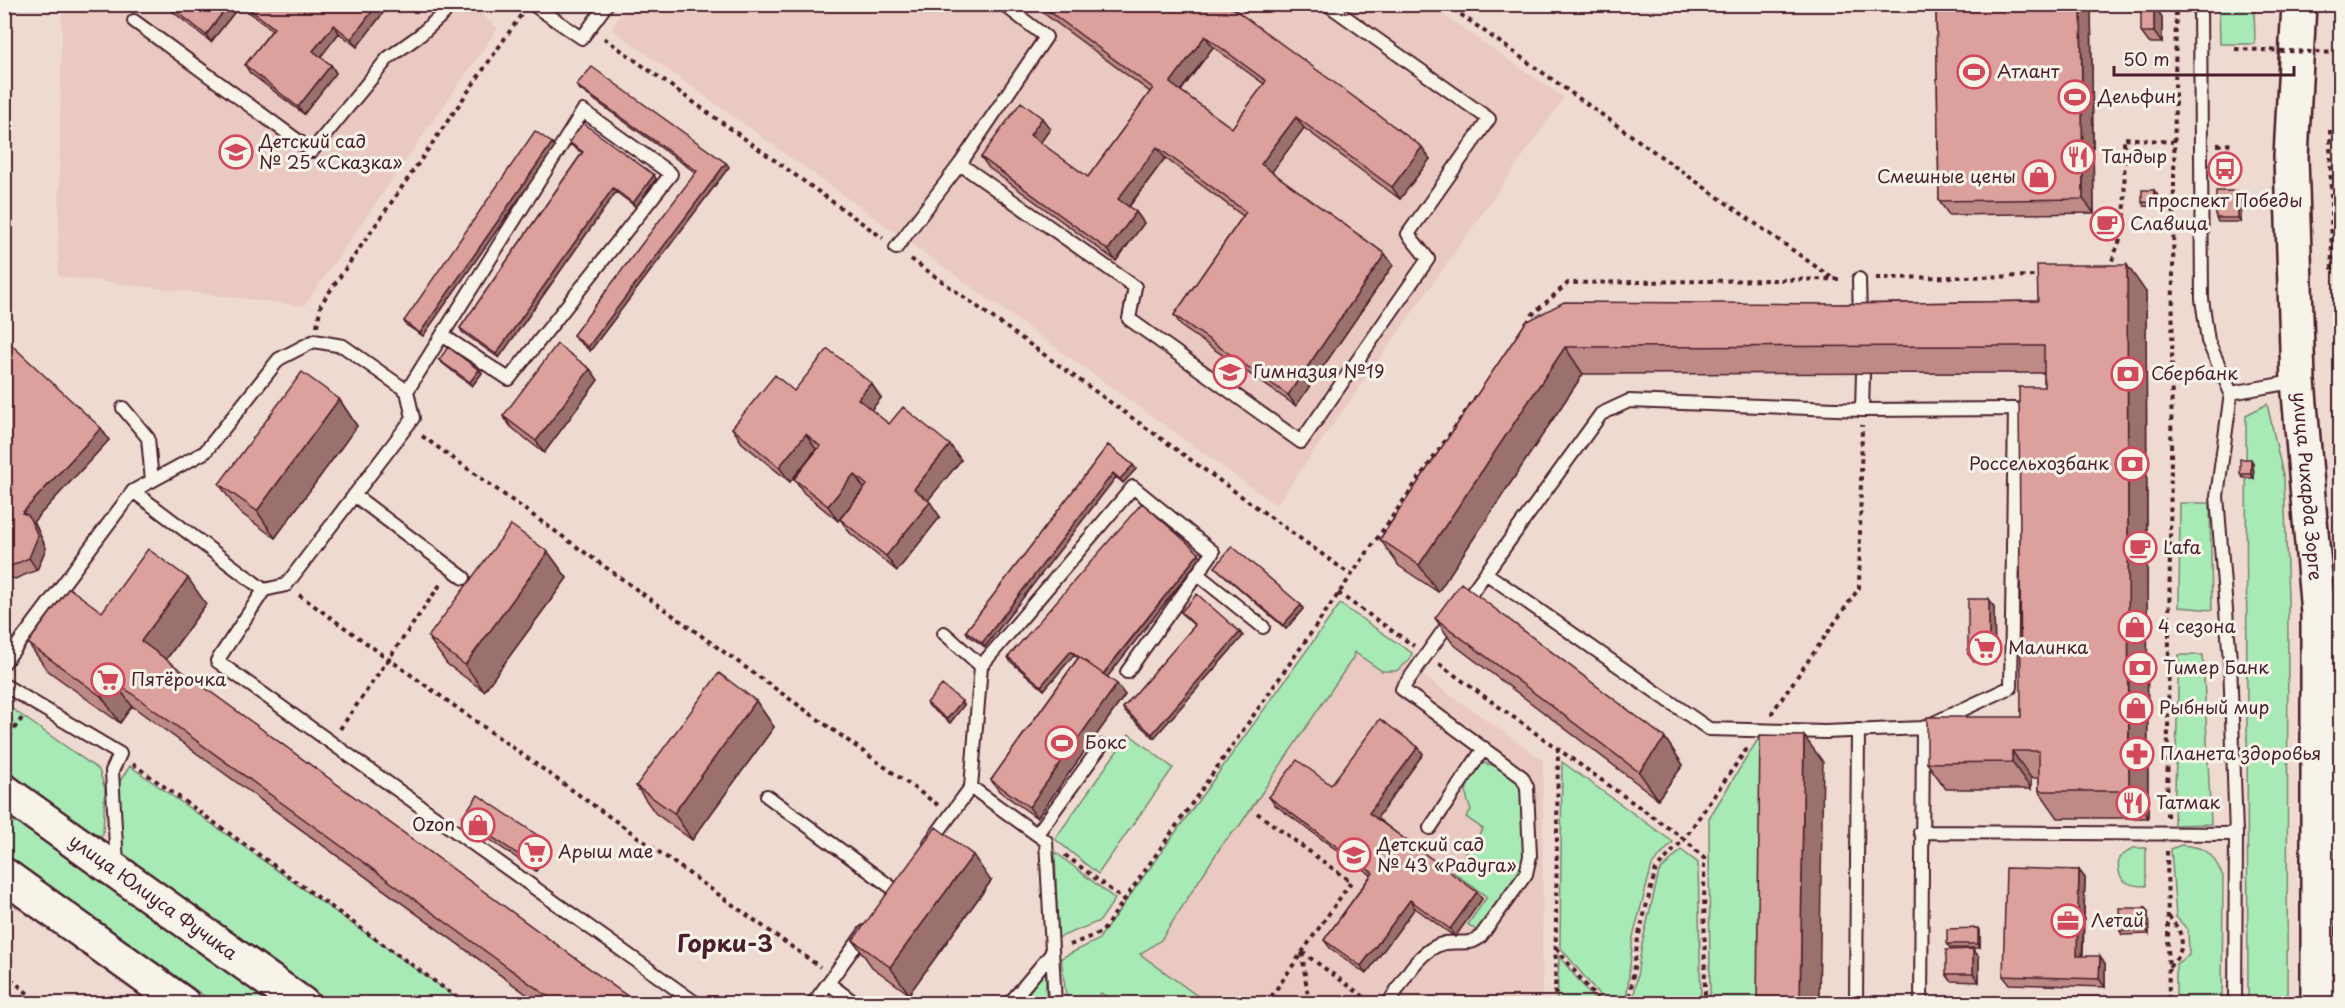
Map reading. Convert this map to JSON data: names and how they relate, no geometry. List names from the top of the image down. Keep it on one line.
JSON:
{"streets":{"main road":["улица Рихарда Зорге","улица Юлиуса Фучика"]},"districts":["Горки-3"],"places":{"sports":["Атлант","Дельфин","Бокс"],"school or university":["Детский сад № 25 «Сказка»","Гимназия №19","Детский сад № 43 «Радуга»"],"restaurant":["Тандыр","Татмак"],"bus stop":["проспект Победы"],"shop":["Смешные цены","4 сезона","Рыбный мир","Ozon"],"cafe":["Славица","Lafa"],"bank":["Сбербанк","Россельхозбанк","Тимер Банк"],"supermarket":["Малинка","Пятёрочка","Арыш мае"],"pharmacy":["Планета здоровья"],"office":["Летай"]},"scale_bar":"50 m"}
